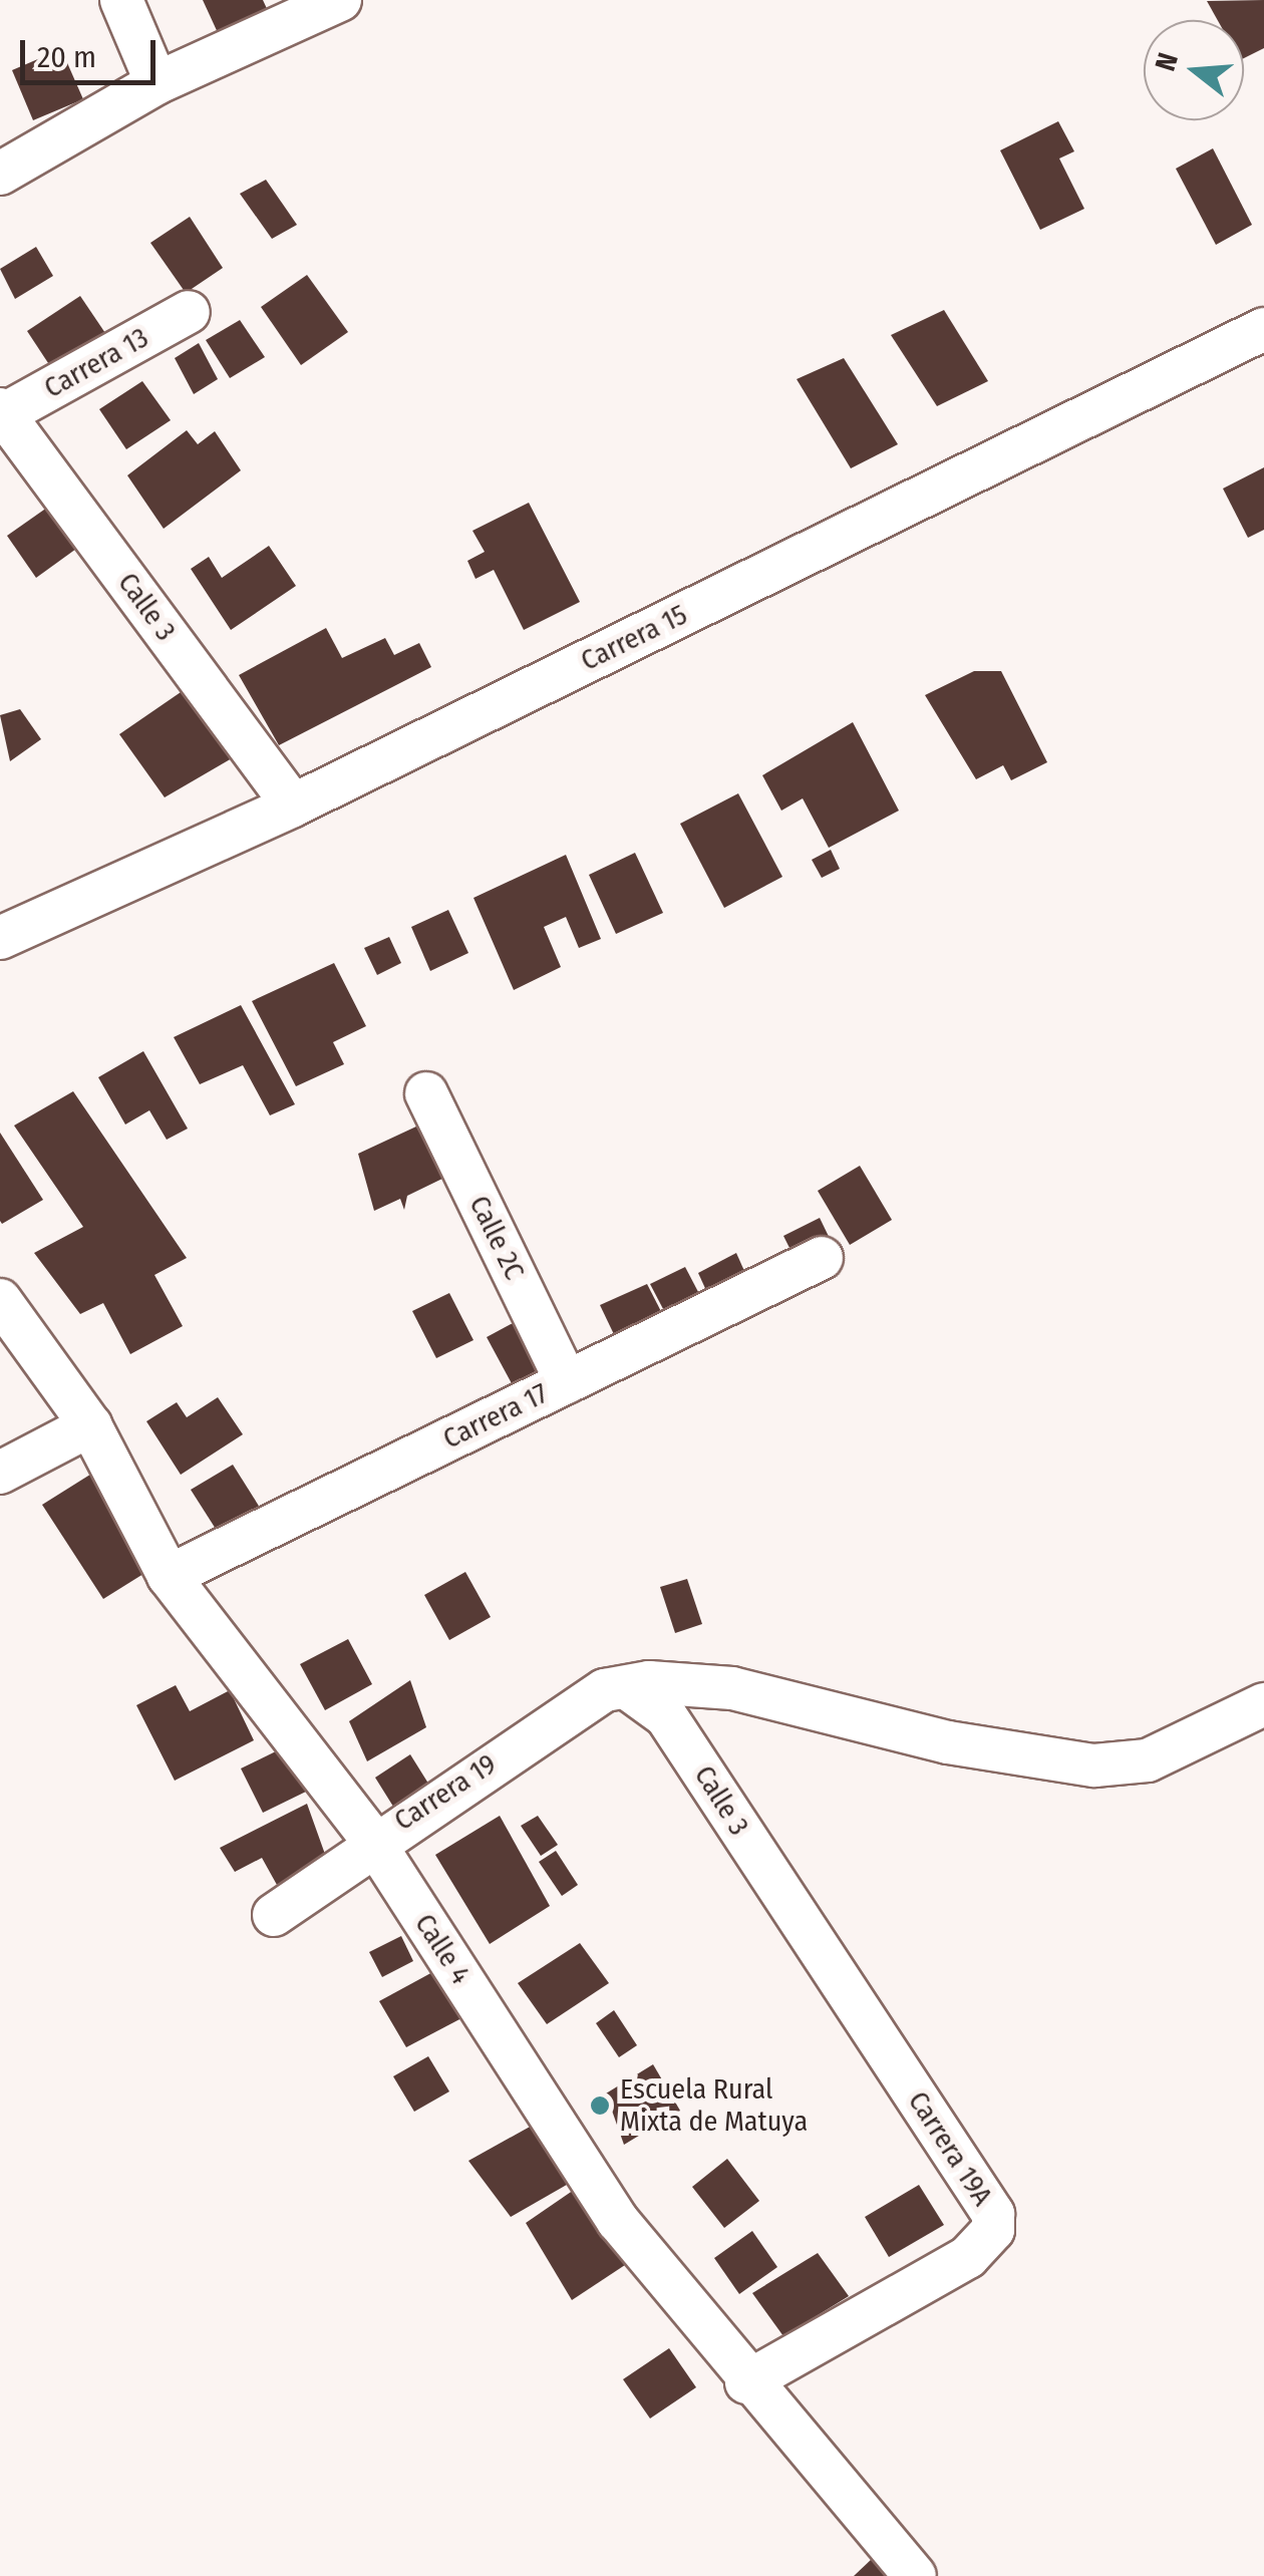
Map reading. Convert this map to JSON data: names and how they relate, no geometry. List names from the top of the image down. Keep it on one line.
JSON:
{"streets":{"street":["Carrera 13","Calle 3","Carrera 15","Calle 2C","Carrera 17","Carrera 19","Calle 4","Carrera 19A"]},"crossings":[["Carrera 13","Calle 3"],["Calle 3","Carrera 15"],["Calle 3","Carrera 19"],["Calle 3","Carrera 19A"],["Calle 2C","Carrera 17"],["Carrera 17","Calle 4"],["Carrera 19","Calle 4"],["Calle 4","Carrera 19A"]],"places":["Escuela Rural Mixta de Matuya"],"scale_bar":"20 m","north":"left"}
